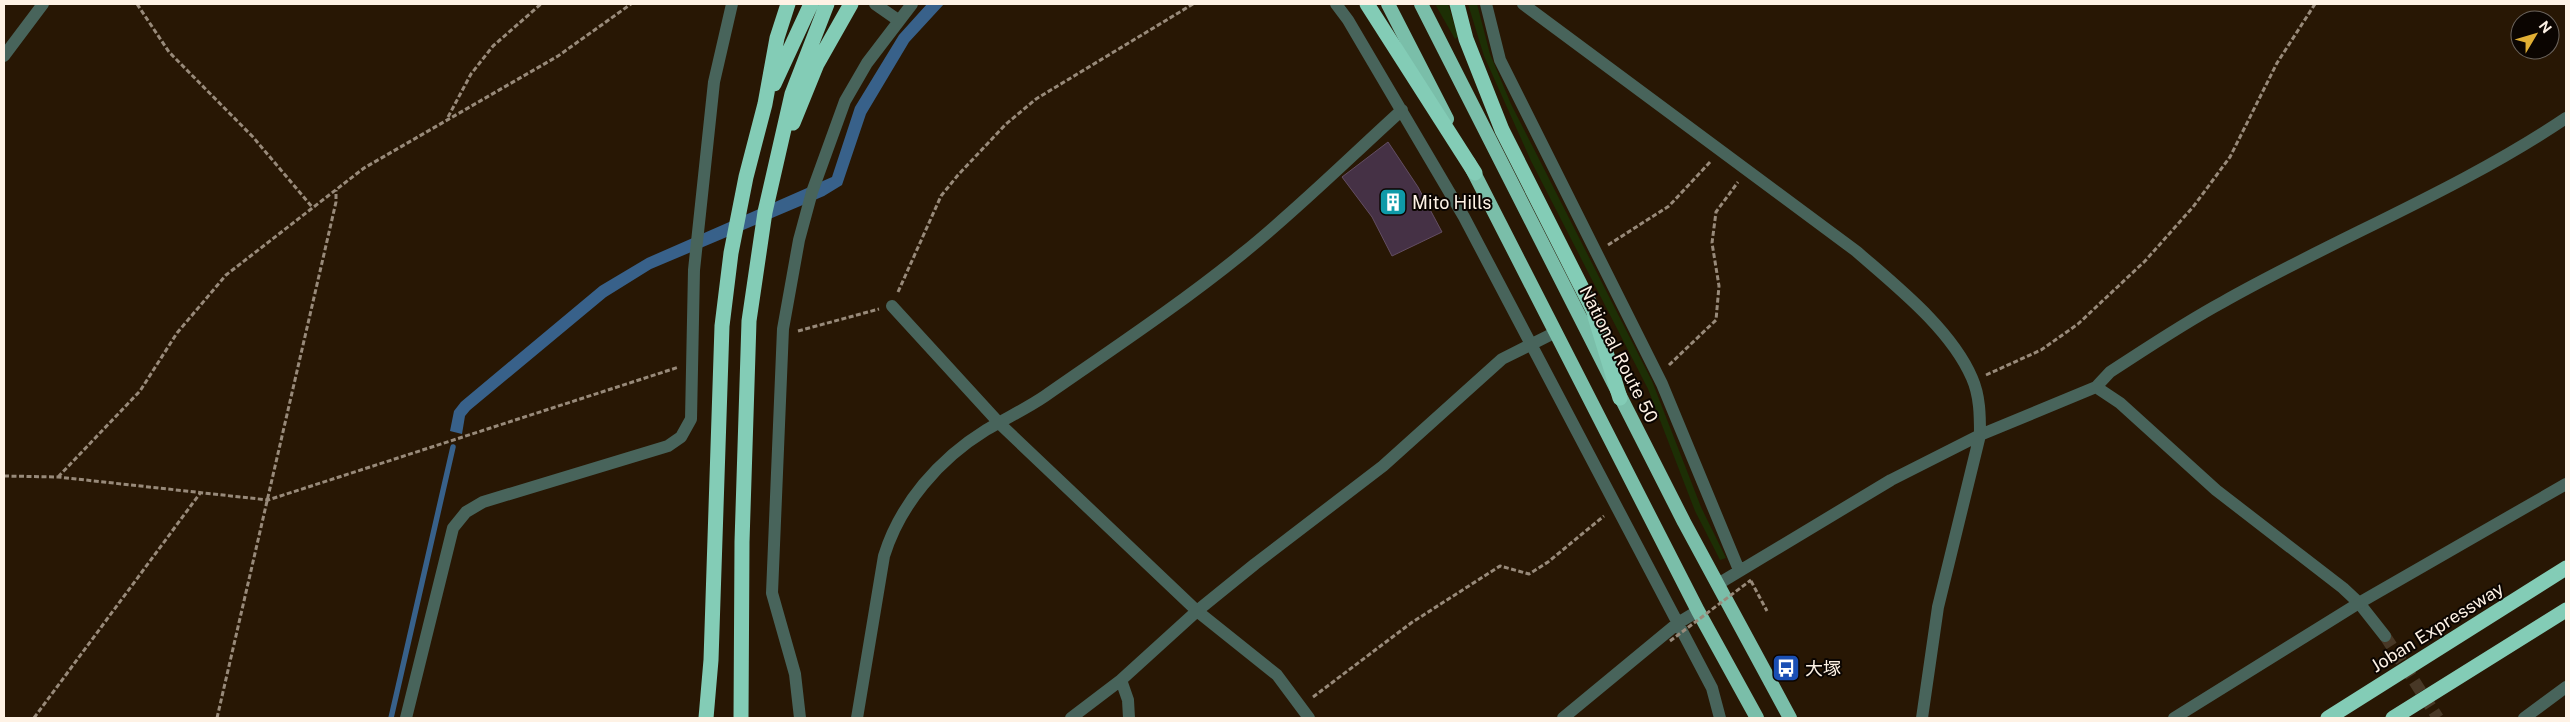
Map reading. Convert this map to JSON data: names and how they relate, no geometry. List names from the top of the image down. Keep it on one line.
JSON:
{"streets":{"highway":["National Route 50","Joban Expressway"]},"places":{"building":["Mito Hills"],"bus stop":["大塚"]},"north":"top right"}
